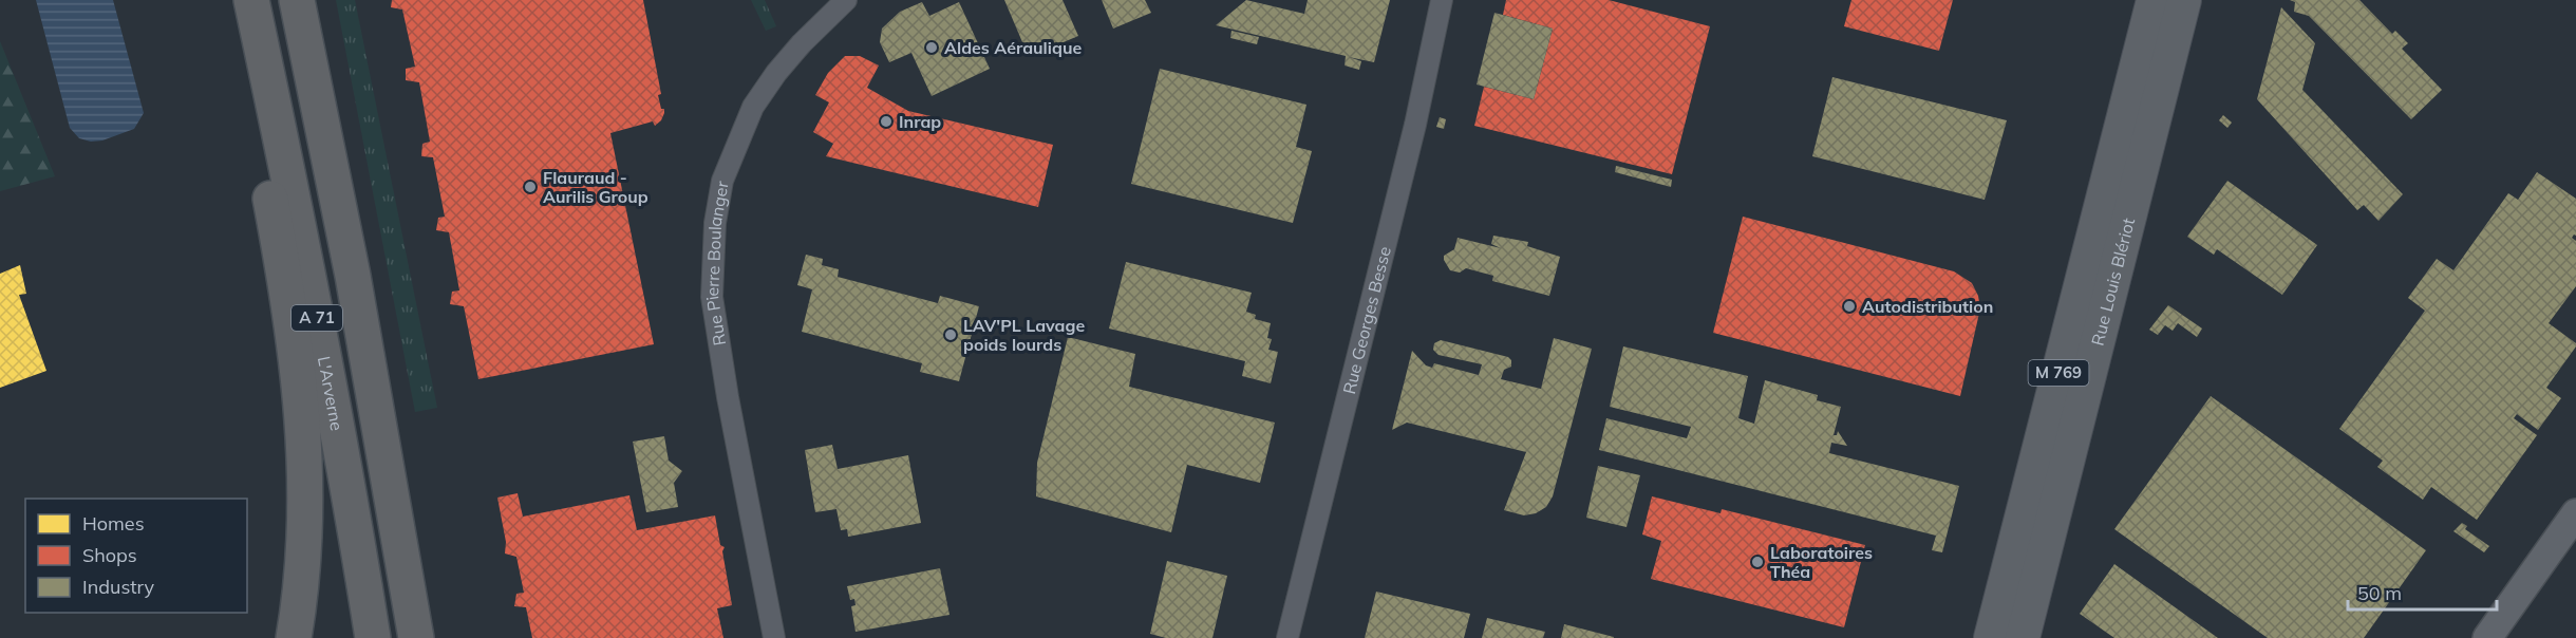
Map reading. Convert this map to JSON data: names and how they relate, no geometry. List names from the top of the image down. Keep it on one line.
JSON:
{"streets":{"highway":["A 71","L'Arverne"],"main road":["Rue Louis Blériot","M 769"],"street":["Rue Pierre Boulanger","Rue Georges Besse"]},"places":["Aldes Aéraulique","Inrap","Flauraud - Aurilis Group","Autodistribution","LAV'PL Lavage poids lourds","Laboratoires Théa"],"legend":["Homes","Shops","Industry"],"scale_bar":"50 m"}
